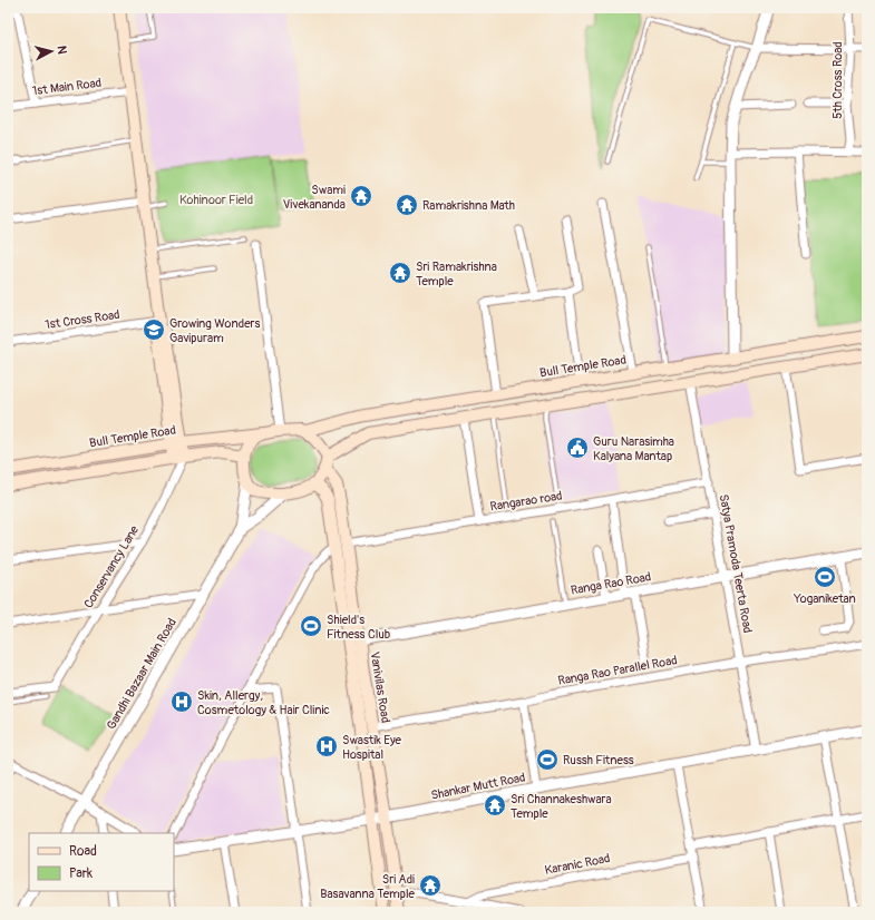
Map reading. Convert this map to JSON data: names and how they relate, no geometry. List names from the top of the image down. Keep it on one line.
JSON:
{"streets":{"main road":["Bull Temple Road","Vanivilas Road"],"street":["5th Cross Road","1st Main Road","1st Cross Road","Rangarao road","Satya Pramoda Teerta Road","Conservancy Lane","Ranga Rao Road","Ranga Rao Parallel Road","Gandhi Bazaar Main Road","Shankar Mutt Road","Karanic Road"]},"crossings":[["Bull Temple Road","Vanivilas Road"],["Rangarao road","Satya Pramoda Teerta Road"],["Rangarao road","Vanivilas Road"],["Satya Pramoda Teerta Road","Ranga Rao Road"],["Satya Pramoda Teerta Road","Ranga Rao Parallel Road"],["Satya Pramoda Teerta Road","Shankar Mutt Road"],["Ranga Rao Road","Vanivilas Road"],["Ranga Rao Parallel Road","Vanivilas Road"],["Vanivilas Road","Shankar Mutt Road"]],"parks":["Kohinoor Field"],"places":{"temple":["Swami Vivekananda","Ramakrishna Math","Sri Ramakrishna Temple","Sri Channakeshwara Temple","Sri Adi Basavanna Temple"],"school or university":["Growing Wonders Gavipuram"],"public building":["Guru Narasimha Kalyana Mantap"],"sports":["Yoganiketan","Shield's Fitness Club","Russh Fitness"],"hospital":["Skin, Allergy, Cosmetology & Hair Clinic","Swastik Eye Hospital"]},"legend":["Road","Park"],"north":"right"}
